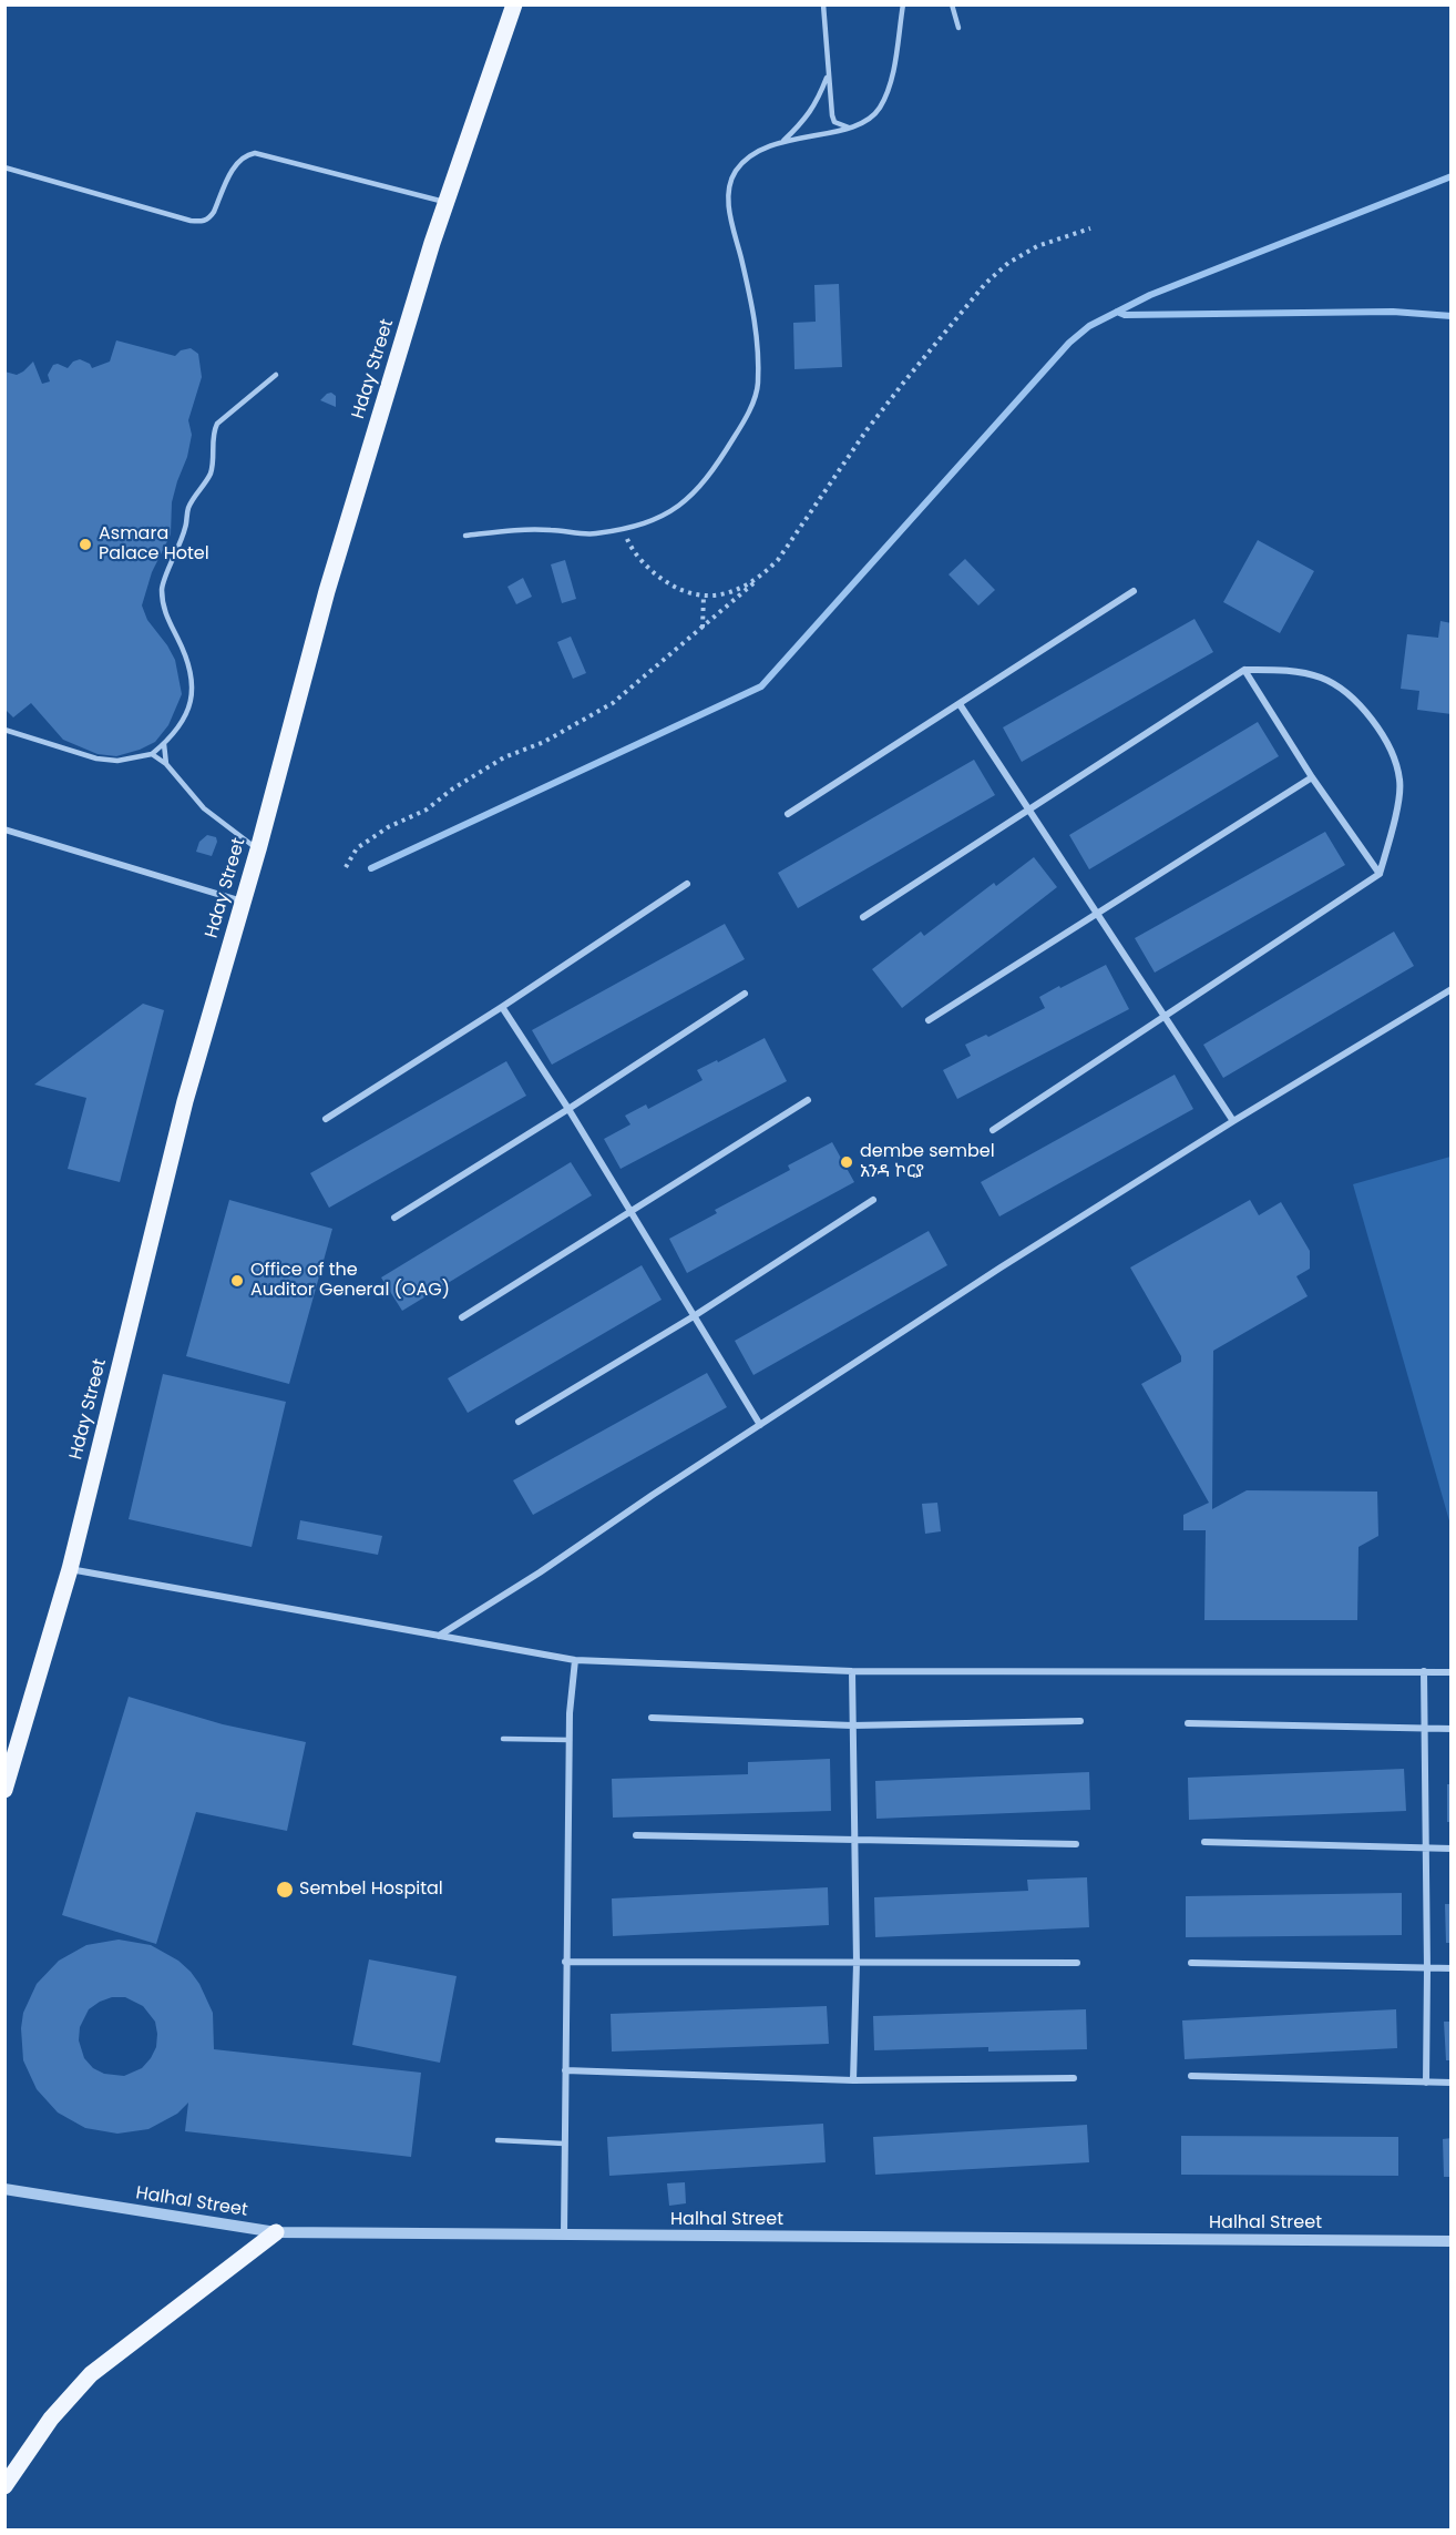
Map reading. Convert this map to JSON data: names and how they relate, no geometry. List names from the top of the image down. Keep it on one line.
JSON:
{"streets":{"main road":["Hday Street"],"street":["Halhal Street"]},"places":["Asmara Palace Hotel","dembe sembel አንዳ ኮርያ","Office of the Auditor General (OAG)","Sembel Hospital"]}
